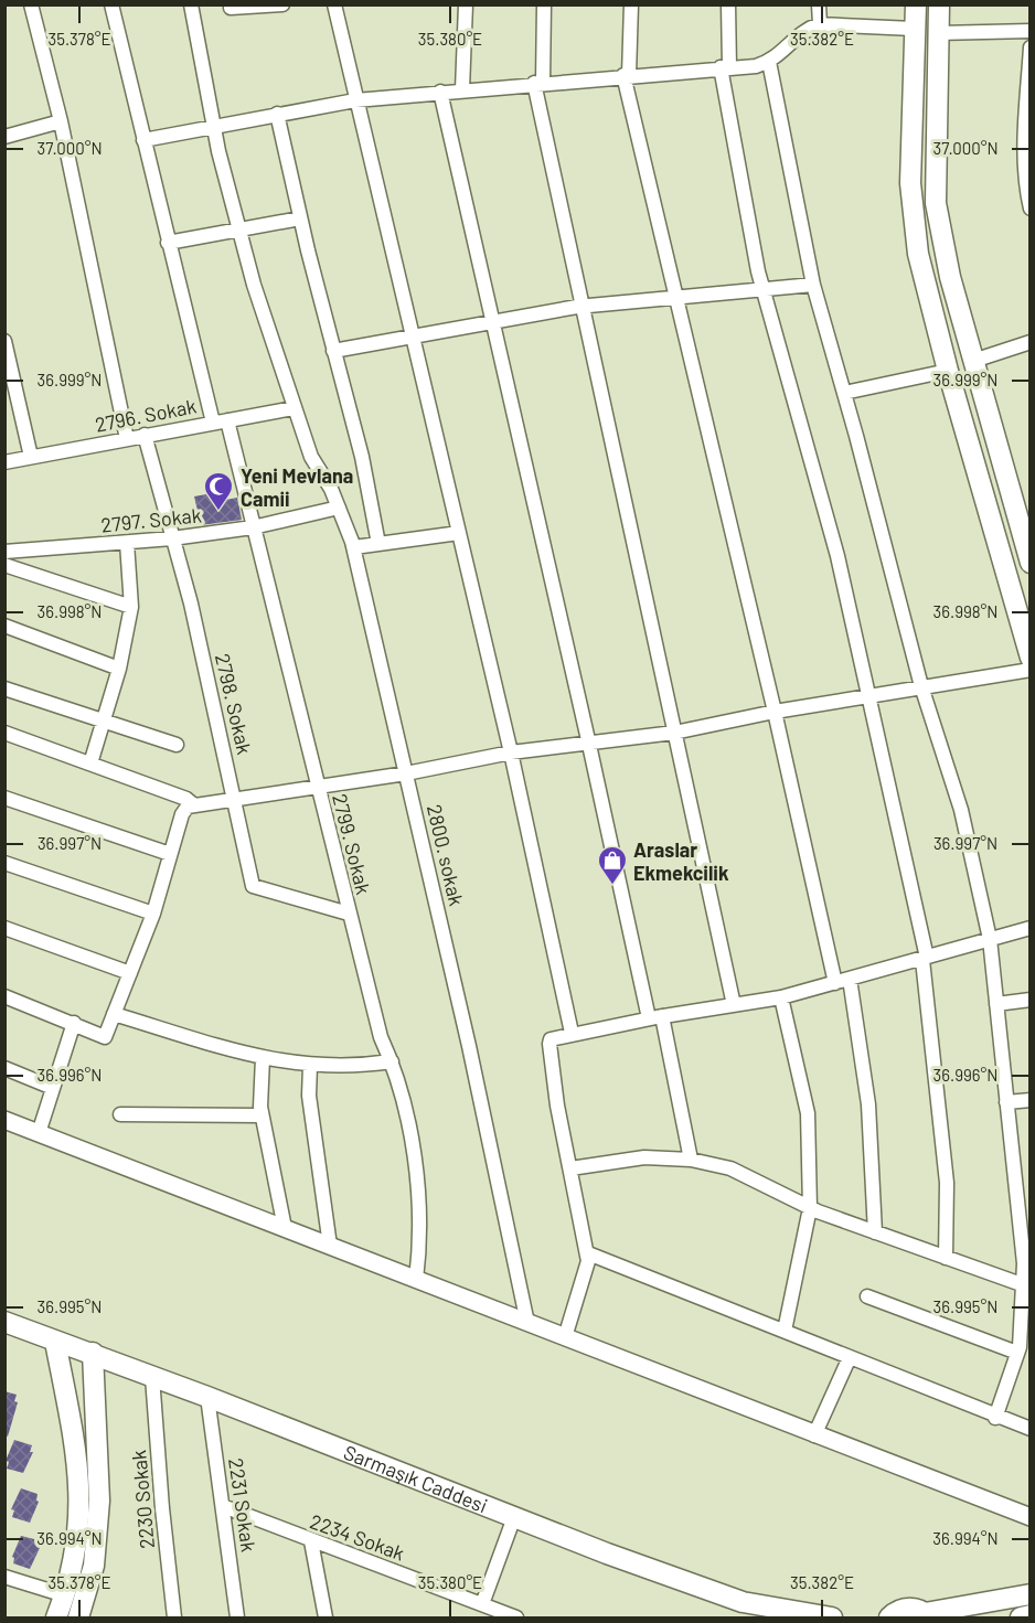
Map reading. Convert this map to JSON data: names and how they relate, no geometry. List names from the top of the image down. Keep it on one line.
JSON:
{"streets":{"main road":["Sarmaşık Caddesi"],"street":["2796. Sokak","2797. Sokak","2798. Sokak","2799. Sokak","2800. sokak","2230 Sokak","2231 Sokak","2234 Sokak"]},"crossings":[["2796. Sokak","2798. Sokak"],["2796. Sokak","2799. Sokak"],["2796. Sokak","2800. sokak"],["2797. Sokak","2798. Sokak"],["2797. Sokak","2799. Sokak"],["2797. Sokak","2800. sokak"],["2798. Sokak","2799. Sokak"],["Sarmaşık Caddesi","2230 Sokak"],["Sarmaşık Caddesi","2231 Sokak"],["2231 Sokak","2234 Sokak"]],"places":{"mosque":["Yeni Mevlana Camii"],"shop":["Araslar Ekmekcilik"]},"coordinates":["35.378°E","35.380°E","35.382°E","37.000°N","36.999°N","36.998°N","36.997°N","36.996°N","36.995°N","36.994°N"]}
